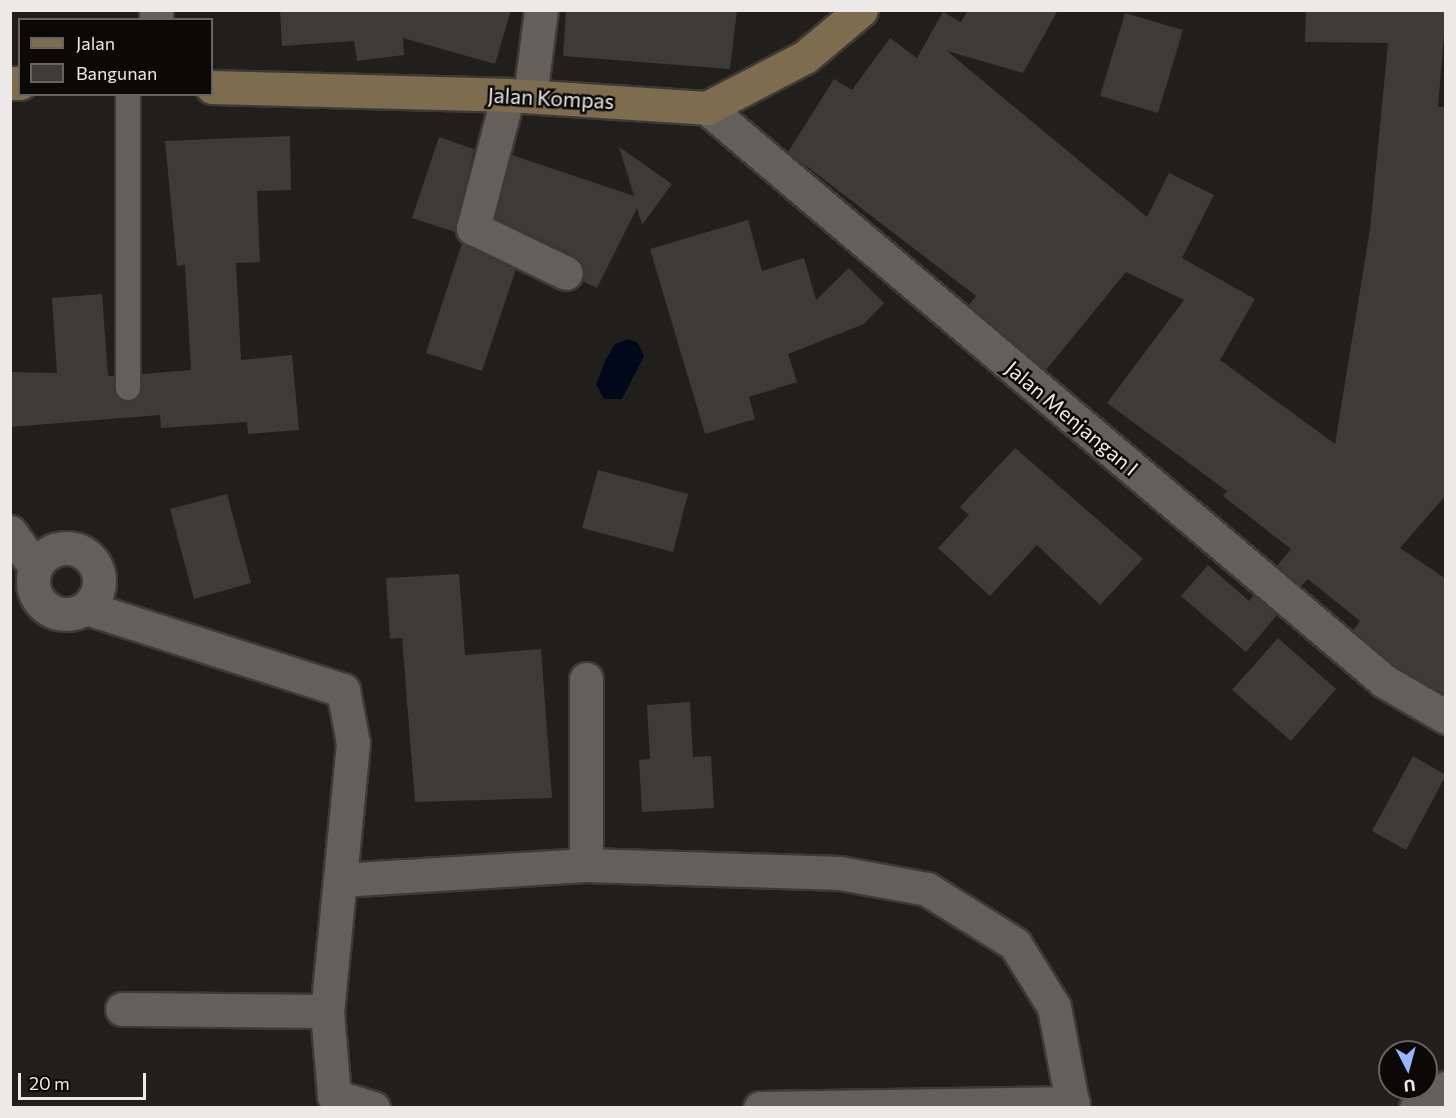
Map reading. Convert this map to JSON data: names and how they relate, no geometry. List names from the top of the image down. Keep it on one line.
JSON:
{"streets":{"main road":["Jalan Kompas"],"street":["Jalan Menjangan I"]},"crossings":[["Jalan Kompas","Jalan Menjangan I"]],"legend":["Jalan","Bangunan"],"scale_bar":"20 m","north":"bottom"}
